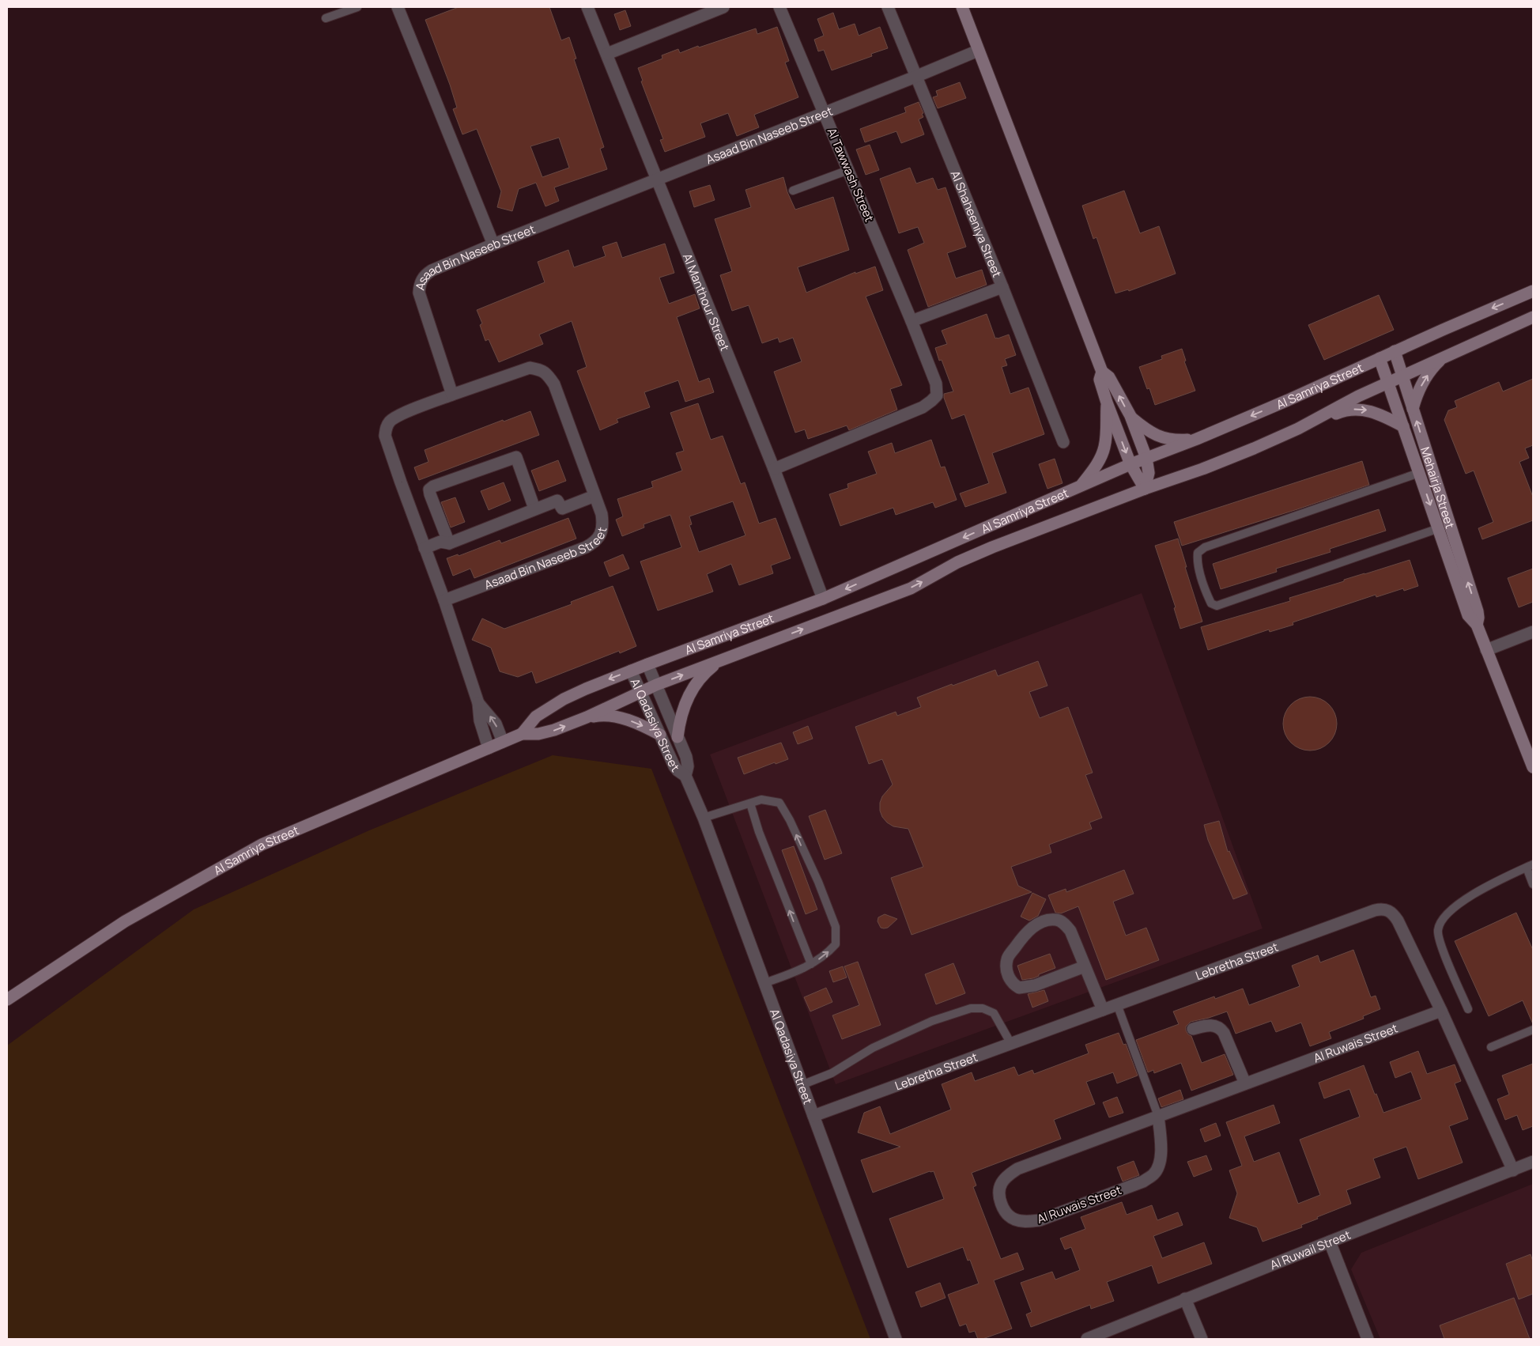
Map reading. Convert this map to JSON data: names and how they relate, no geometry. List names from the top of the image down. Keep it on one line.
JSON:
{"streets":{"street":["Asaad Bin Naseeb Street","Al Tawwash Street","Al Shaheeniya Street","Al Manthour Street","Al Samriya Street","Mehairja Street","Al Qadasiya Street","Lebretha Street","Al Ruwais Street","Al Ruwail Street"]},"crossings":[["Asaad Bin Naseeb Street","Al Tawwash Street"],["Asaad Bin Naseeb Street","Al Shaheeniya Street"],["Asaad Bin Naseeb Street","Al Manthour Street"],["Al Tawwash Street","Al Manthour Street"],["Al Manthour Street","Al Samriya Street"],["Al Samriya Street","Mehairja Street"],["Al Samriya Street","Al Qadasiya Street"],["Al Qadasiya Street","Lebretha Street"],["Lebretha Street","Al Ruwais Street"],["Lebretha Street","Al Ruwail Street"]]}
